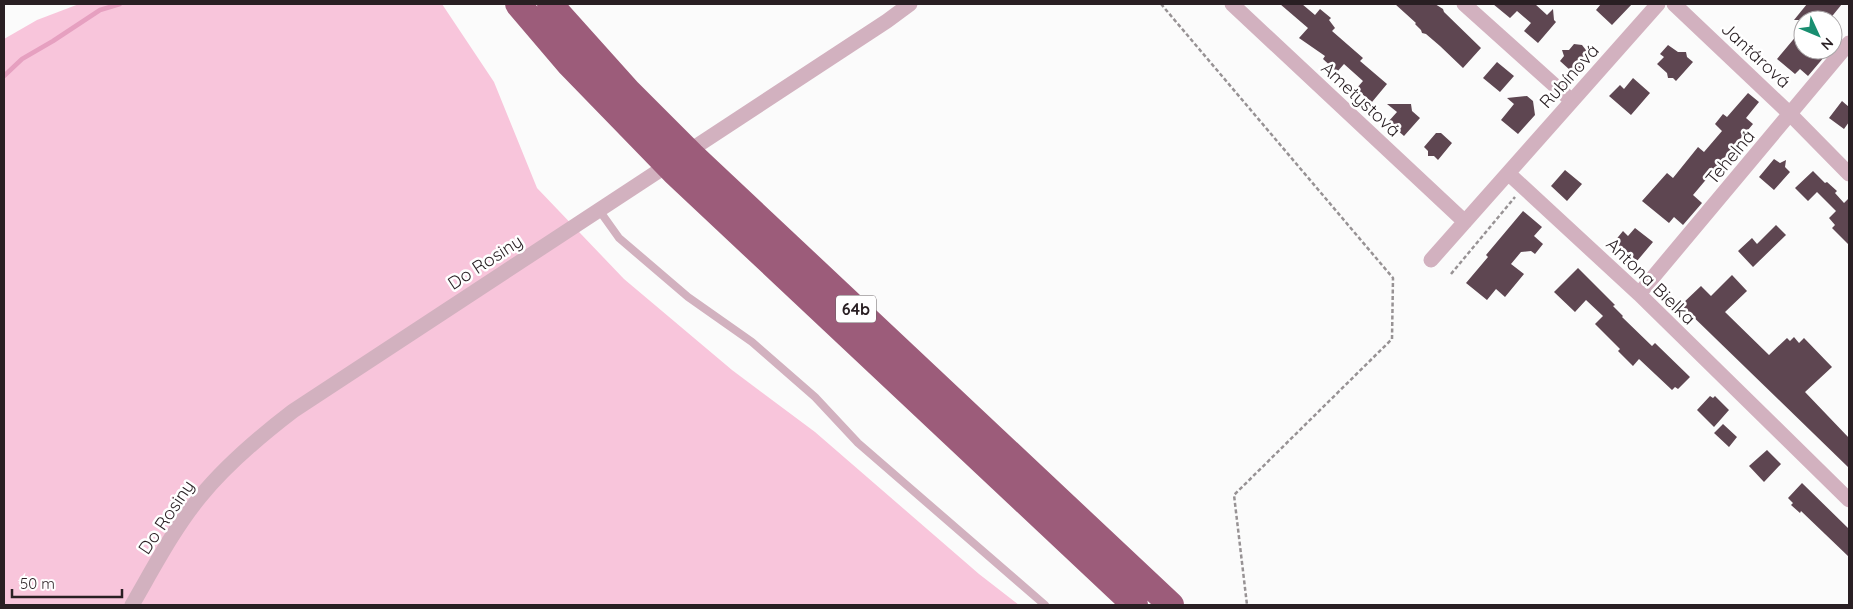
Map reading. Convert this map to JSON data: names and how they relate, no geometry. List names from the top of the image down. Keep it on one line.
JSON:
{"streets":{"highway":["64b"],"street":["Jantárová","Rubínová","Ametystová","Tehelná","Do Rosiny","Antona Bielka"]},"crossings":[["Jantárová","Tehelná"],["Rubínová","Antona Bielka"],["Tehelná","Antona Bielka"]],"scale_bar":"50 m","north":"bottom right"}
